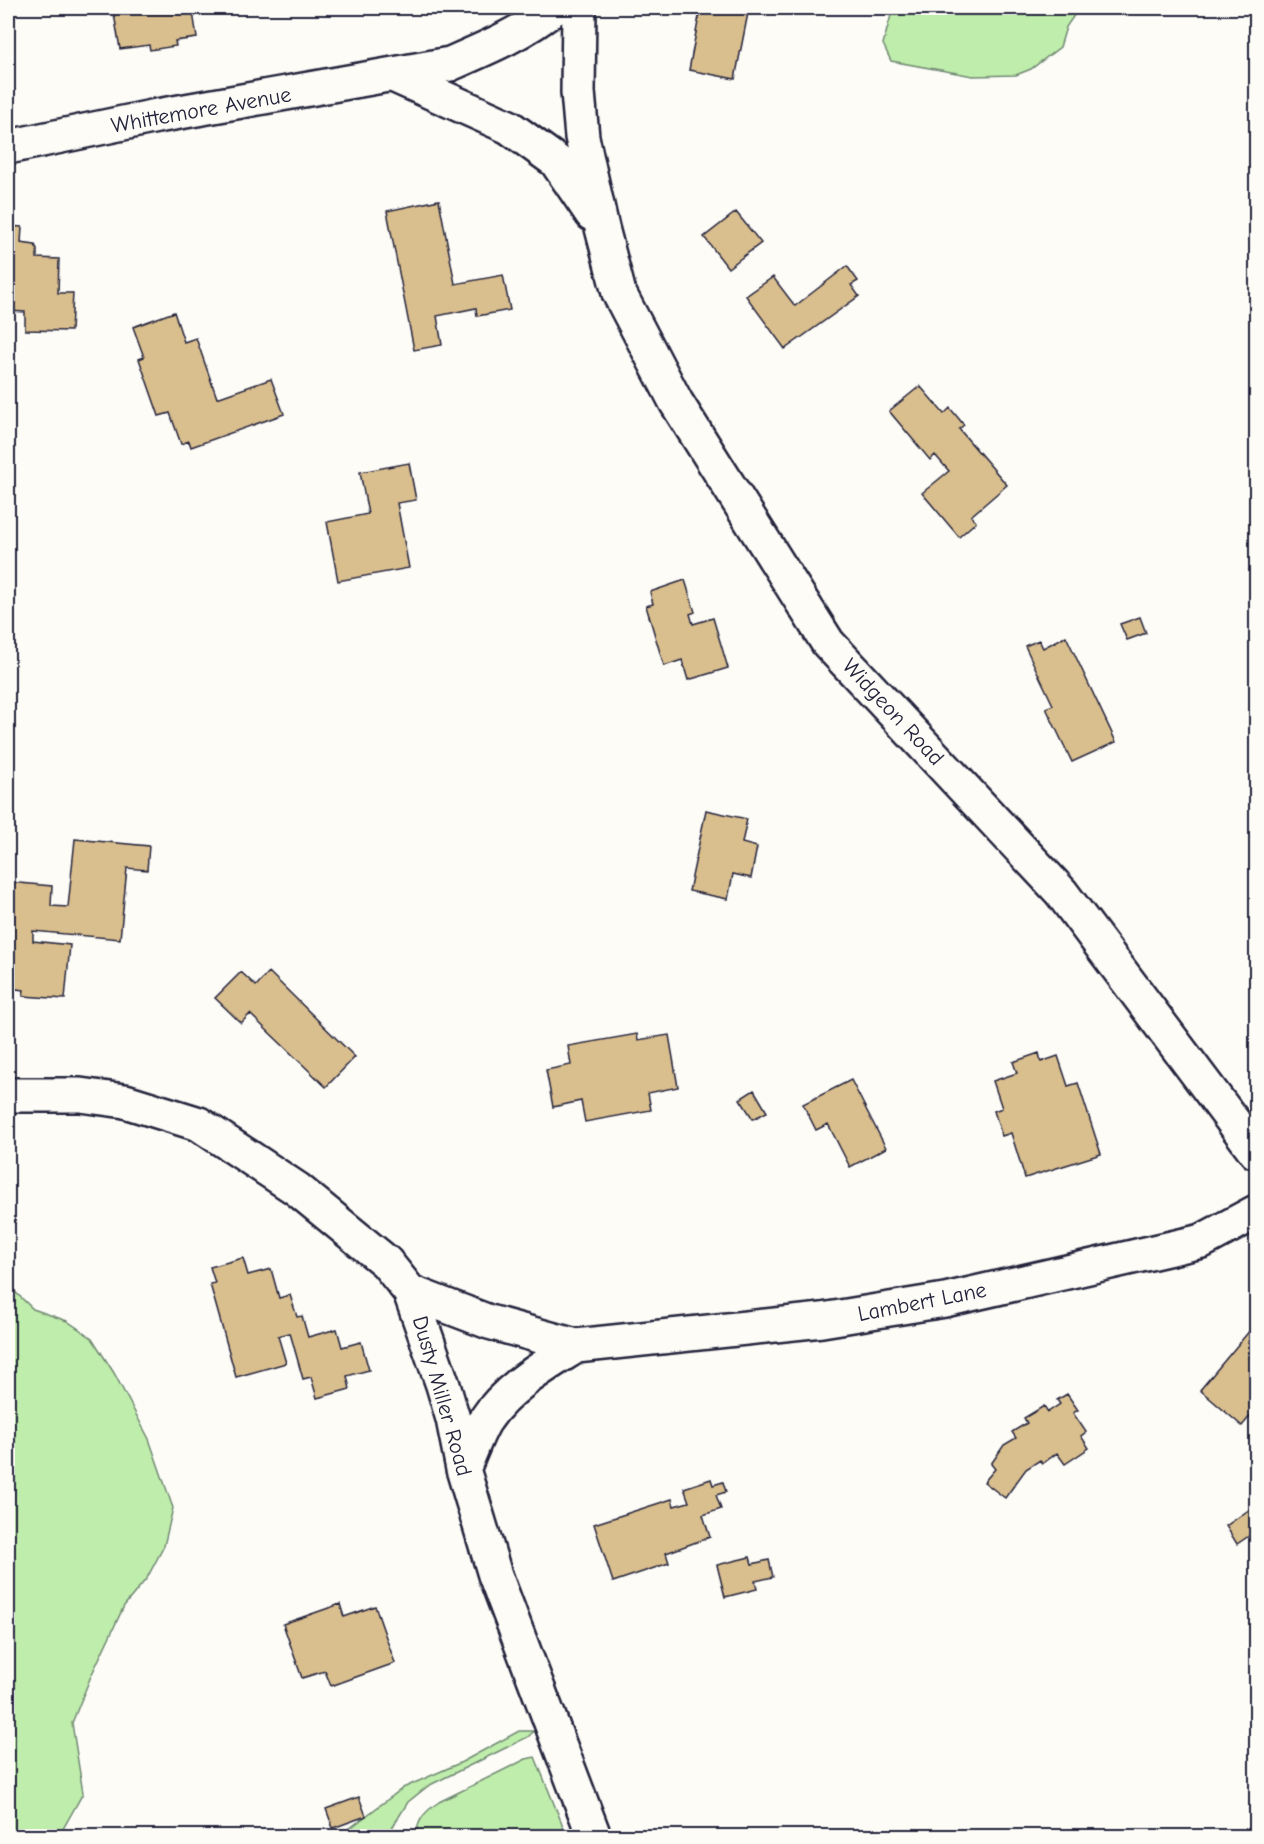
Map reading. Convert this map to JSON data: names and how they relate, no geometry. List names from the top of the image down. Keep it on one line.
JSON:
{"streets":{"street":["Whittemore Avenue","Widgeon Road","Lambert Lane","Dusty Miller Road"]},"crossings":[["Whittemore Avenue","Widgeon Road"],["Lambert Lane","Dusty Miller Road"]]}
